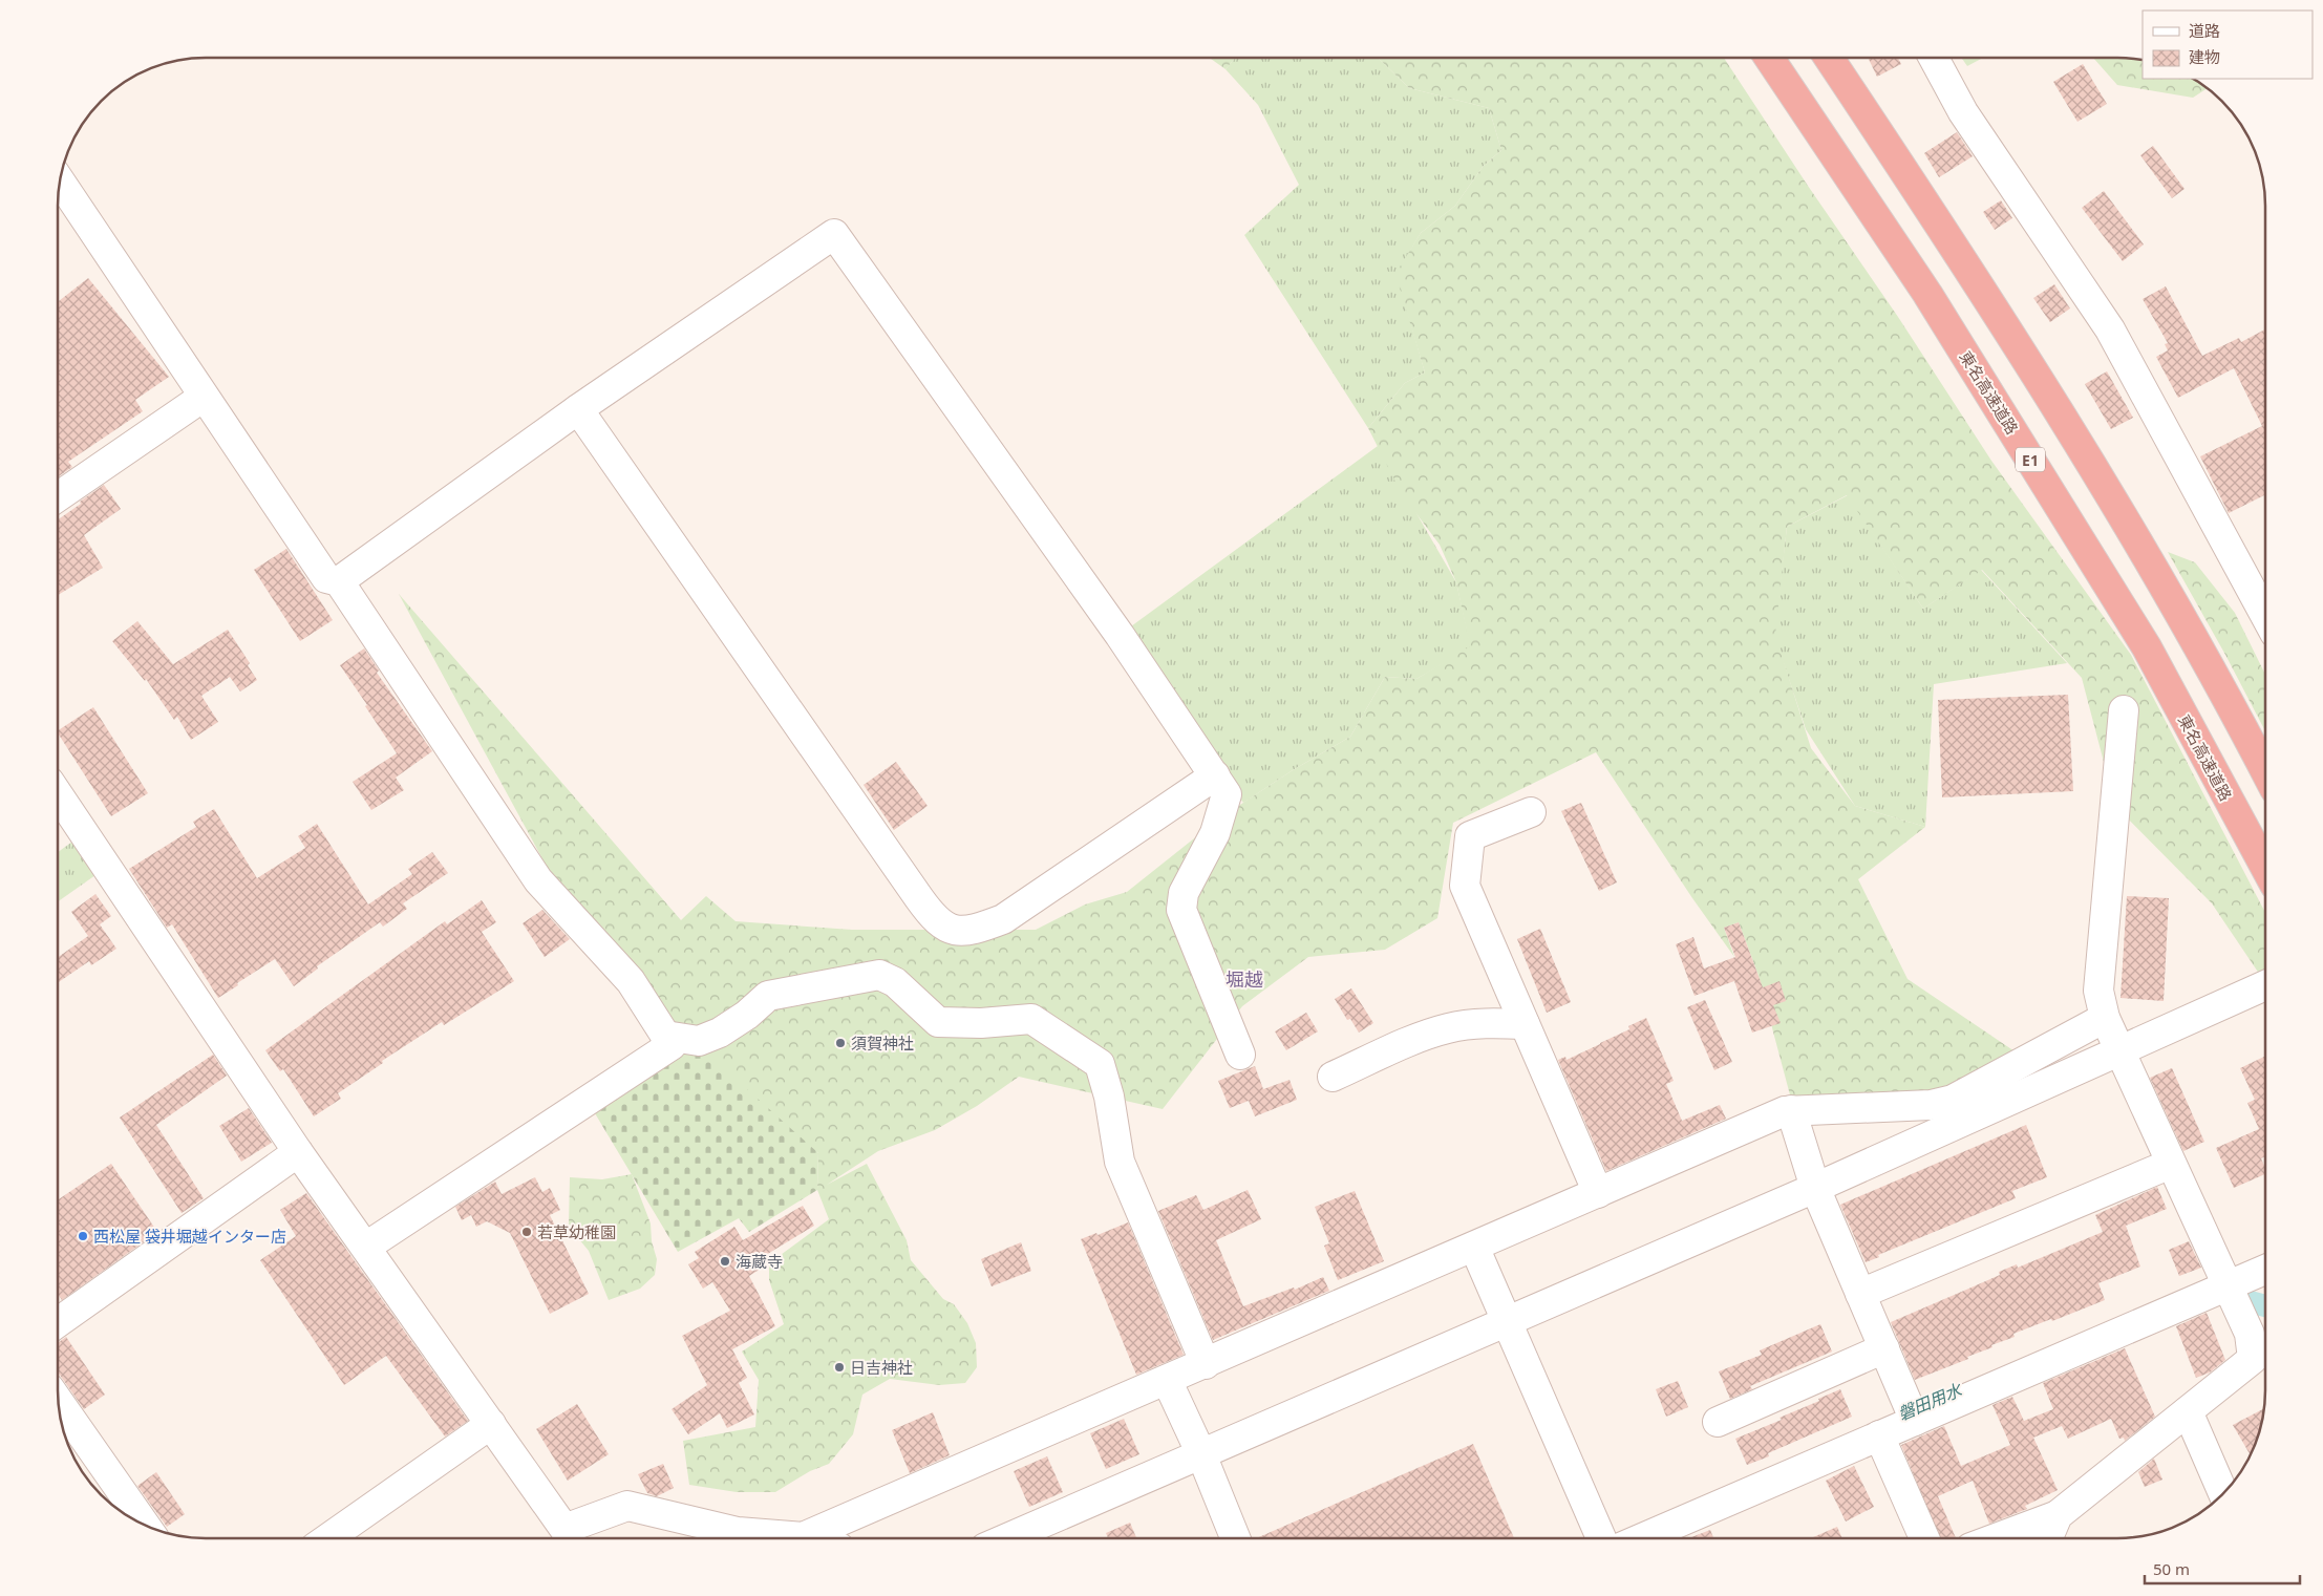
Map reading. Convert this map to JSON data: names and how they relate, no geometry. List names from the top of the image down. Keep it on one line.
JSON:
{"streets":{"highway":["東名高速道路","E1"]},"districts":["堀越"],"water":["磐田用水"],"places":["須賀神社","若草幼稚園","西松屋 袋井堀越インター店","海蔵寺","日吉神社"],"legend":["道路","建物"],"scale_bar":"50 m"}
